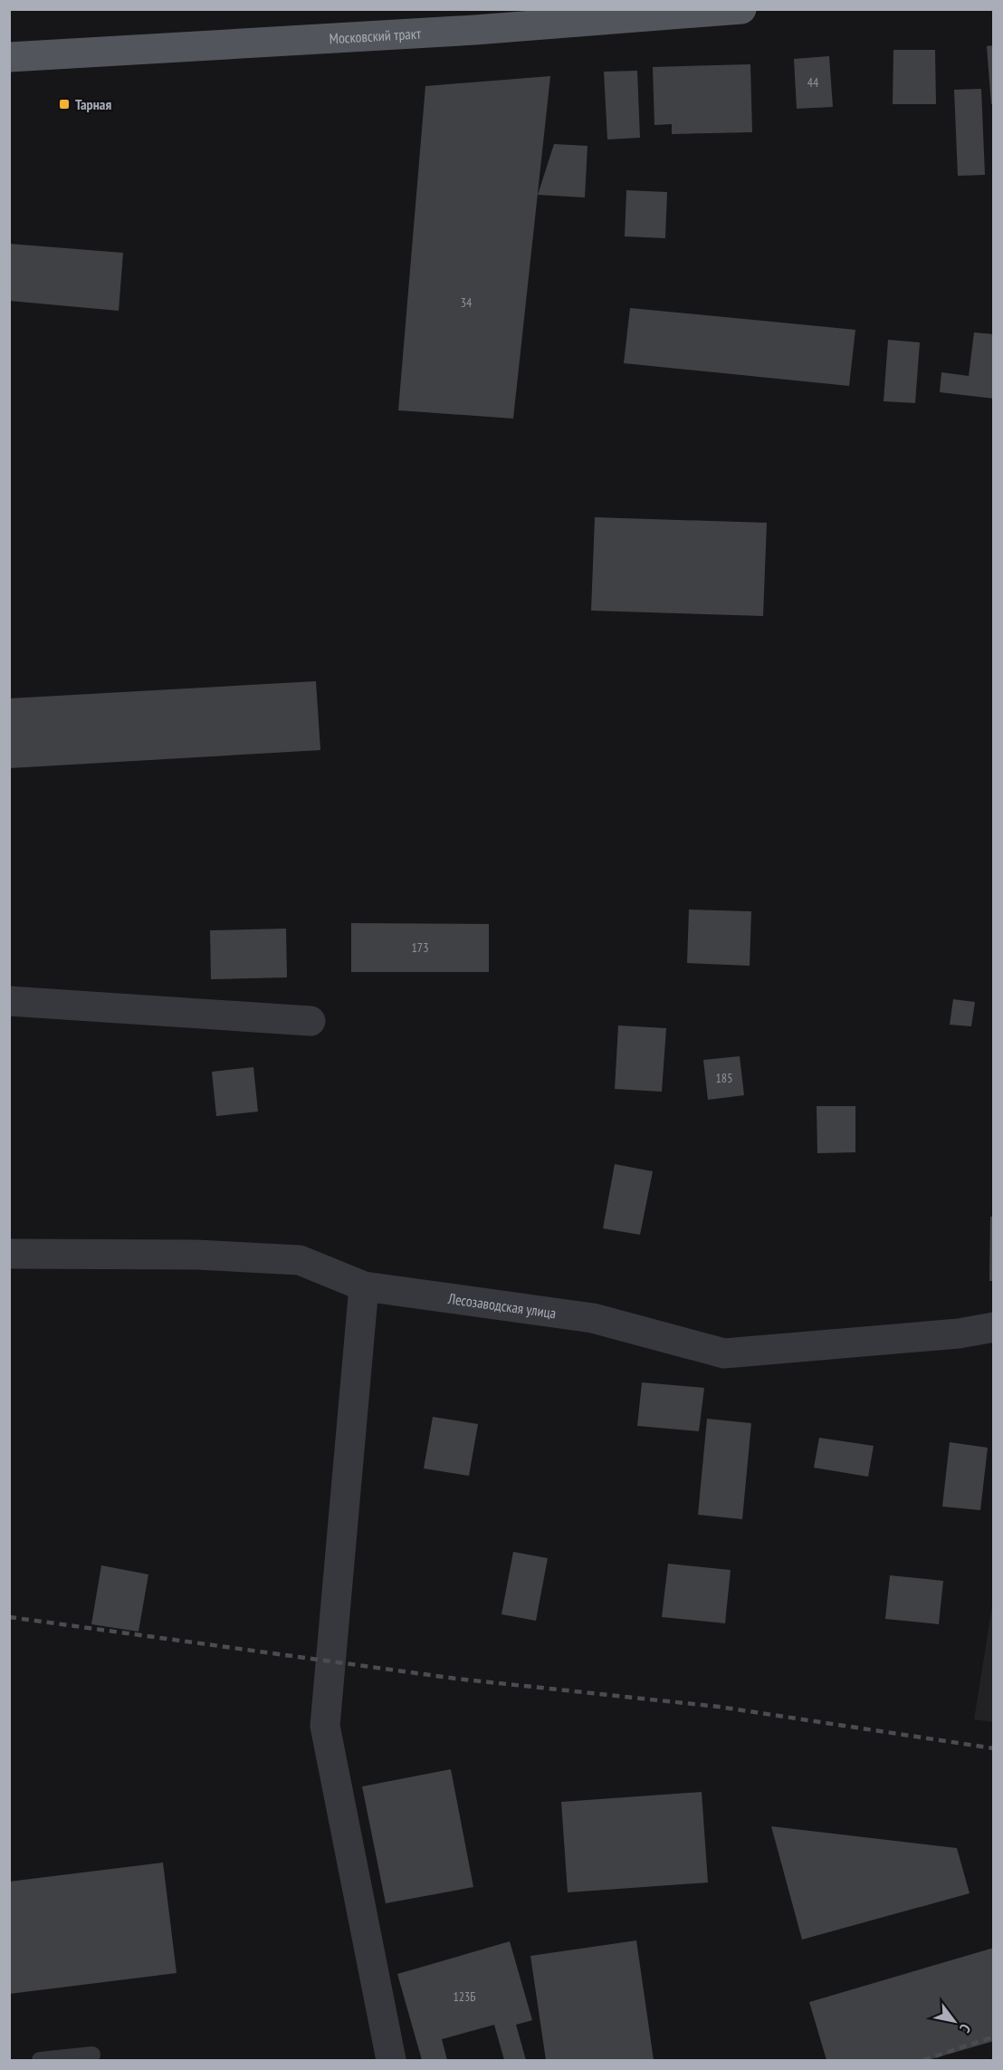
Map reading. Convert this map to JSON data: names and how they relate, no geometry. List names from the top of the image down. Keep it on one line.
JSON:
{"streets":{"main road":["Московский тракт"],"street":["Лесозаводская улица"]},"places":{"transit":["Тарная"]},"house_numbers":["44","34","173","185","123Б"],"north":"bottom right"}
